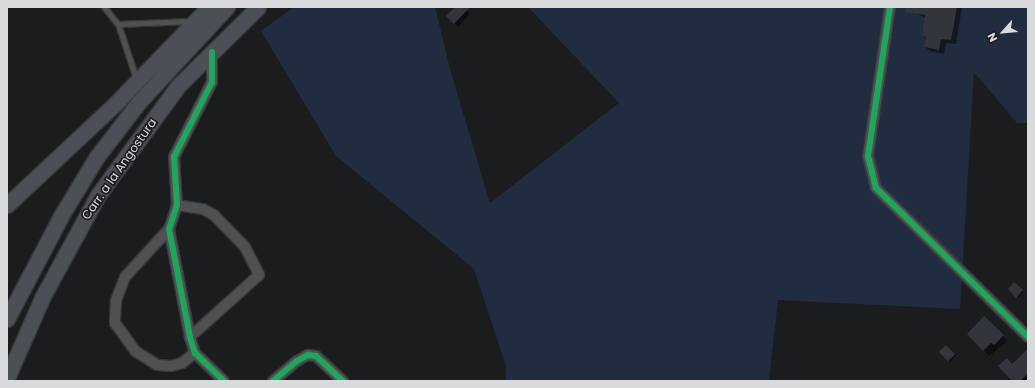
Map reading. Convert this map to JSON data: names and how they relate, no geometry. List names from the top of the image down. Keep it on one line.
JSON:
{"streets":{"main road":["Carr. a la Angostura"]},"north":"bottom left"}
